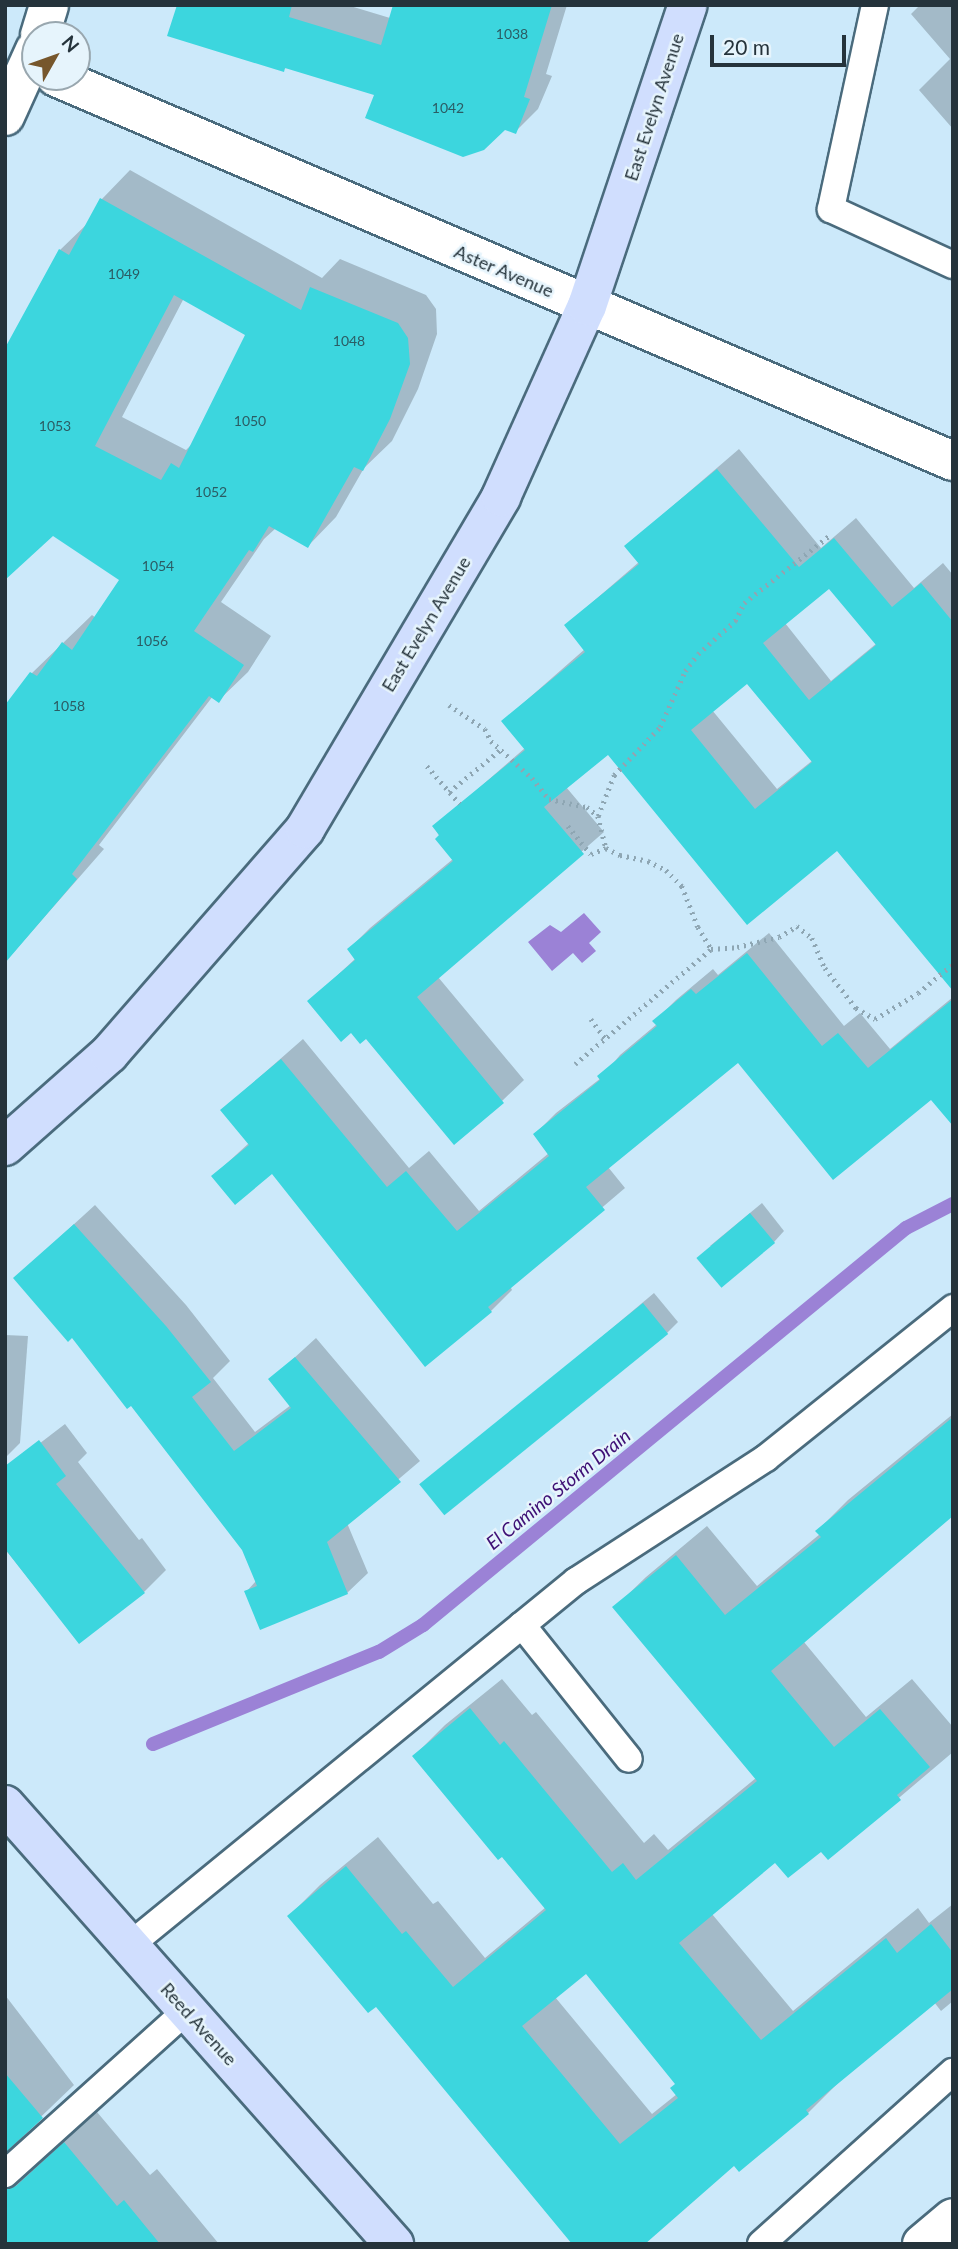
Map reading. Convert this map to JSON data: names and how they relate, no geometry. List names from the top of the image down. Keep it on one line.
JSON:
{"streets":{"main road":["East Evelyn Avenue","Reed Avenue"],"street":["Aster Avenue"]},"crossings":[["East Evelyn Avenue","Aster Avenue"]],"water":["El Camino Storm Drain"],"house_numbers":["1038","1042","1049","1048","1050","1053","1052","1054","1056","1058"],"scale_bar":"20 m","north":"top right"}
